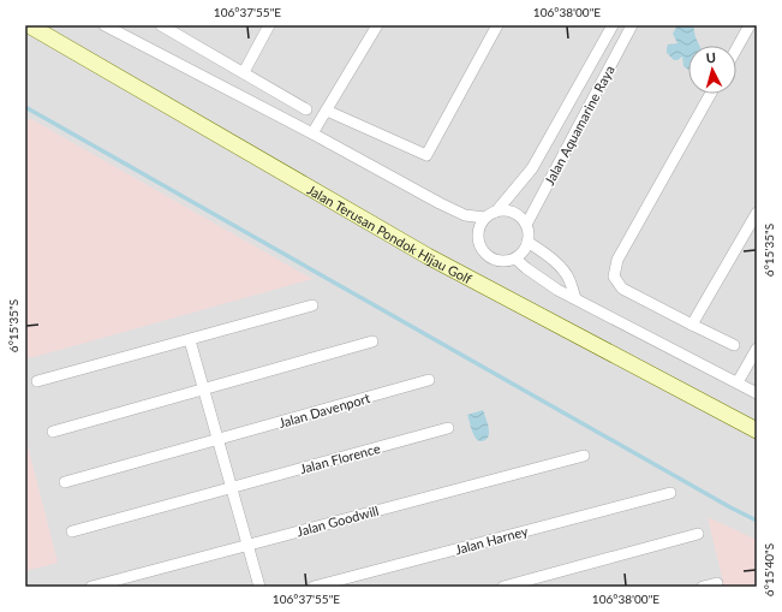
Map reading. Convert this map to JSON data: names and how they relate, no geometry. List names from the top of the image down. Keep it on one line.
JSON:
{"streets":{"main road":["Jalan Terusan Pondok Hijau Golf"],"street":["Jalan Aquamarine Raya","Jalan Davenport","Jalan Florence","Jalan Goodwill","Jalan Harney"]},"north":"top","coordinates":["106°37'55\"E","106°38'00\"E","6°15'35\"S","6°15'40\"S"]}
